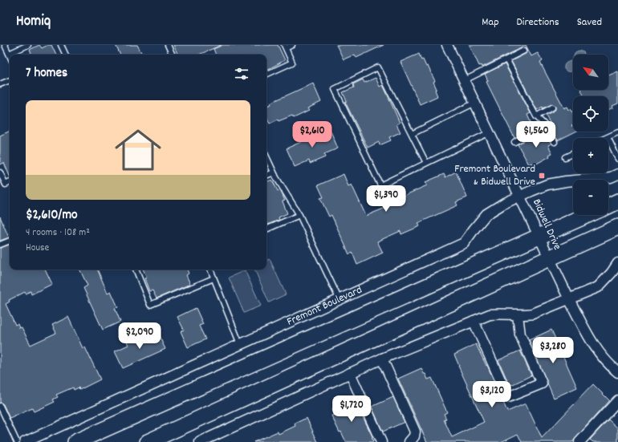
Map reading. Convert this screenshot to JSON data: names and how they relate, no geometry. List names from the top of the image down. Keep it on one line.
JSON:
{"streets":{"main road":["Fremont Boulevard"],"street":["Bidwell Drive"]},"crossings":[["Bidwell Drive","Fremont Boulevard"]],"places":{"transit":["Fremont Boulevard & Bidwell Drive"]},"north":"top left","page":{"header":"Homiq","nav":["Map","Directions","Saved"],"map_buttons":["+","−"],"heading":"7 homes","list":[{"name":"$2,610/mo","note":"4 rooms · 108 m² · House"}],"price":["$2,610","$1,560","$1,390","$2,090","$3,280","$3,120","$1,720"]}}
